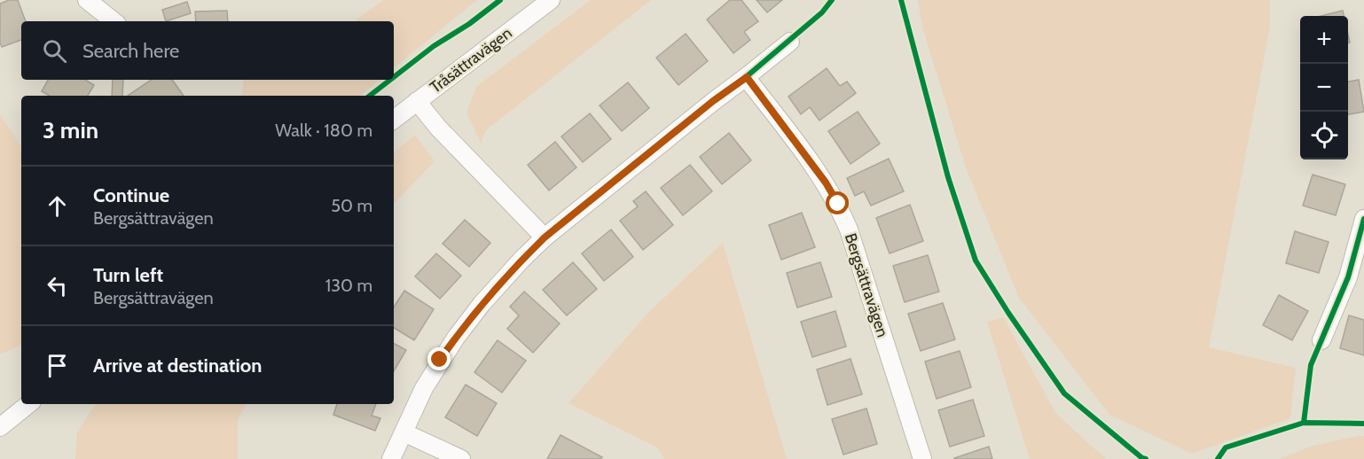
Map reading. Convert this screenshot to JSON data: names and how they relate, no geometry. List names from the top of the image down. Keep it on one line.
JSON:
{"streets":{"street":["Tråsättravägen","Bergsättravägen"]},"page":{"map_buttons":["+","−"],"search":"Search here","heading":["3 min","Walk · 180 m"],"list":[["Continue","Bergsättravägen","50 m"],["Turn left","Bergsättravägen","130 m"],"Arrive at destination"]}}
